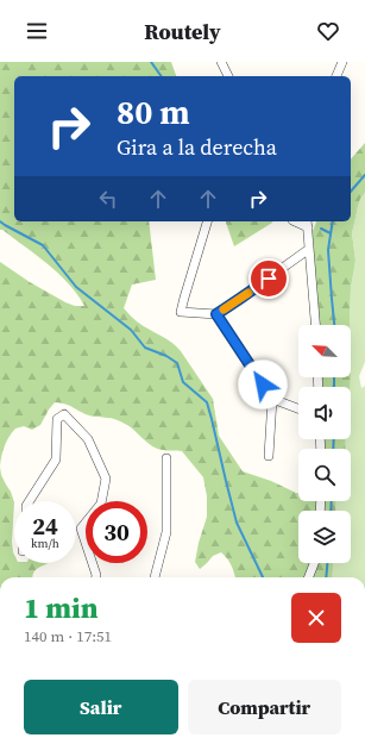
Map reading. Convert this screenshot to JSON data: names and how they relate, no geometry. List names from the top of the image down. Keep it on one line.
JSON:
{"north":"top left","page":{"header":"Routely","turn":["80 m","Gira a la derecha"],"speed":"24 km/h","limit":"30","heading":["1 min","140 m · 17:51"],"buttons":["Salir","Compartir"]}}
